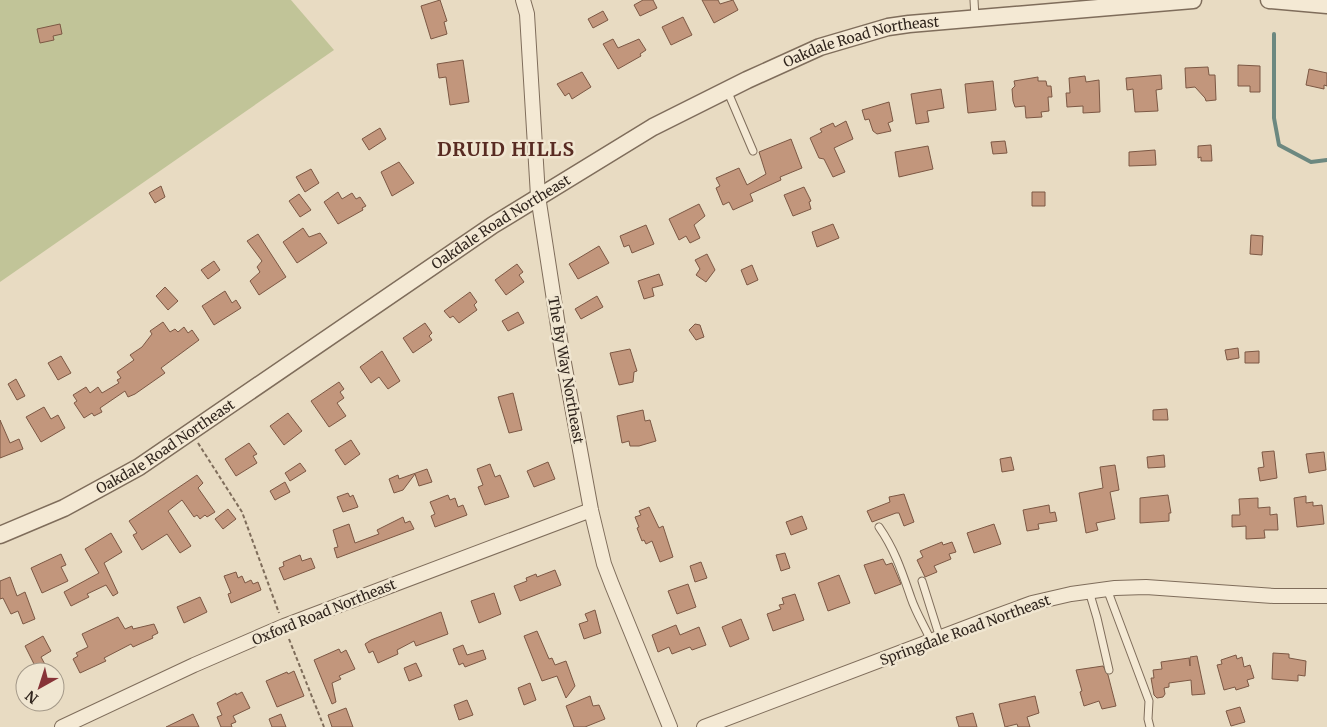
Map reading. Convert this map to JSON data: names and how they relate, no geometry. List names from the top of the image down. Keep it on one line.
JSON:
{"streets":{"street":["Oakdale Road Northeast","The By Way Northeast","Oxford Road Northeast","Springdale Road Northeast"]},"crossings":[["Oakdale Road Northeast","The By Way Northeast"],["The By Way Northeast","Oxford Road Northeast"]],"districts":["DRUID HILLS"],"north":"bottom left"}
